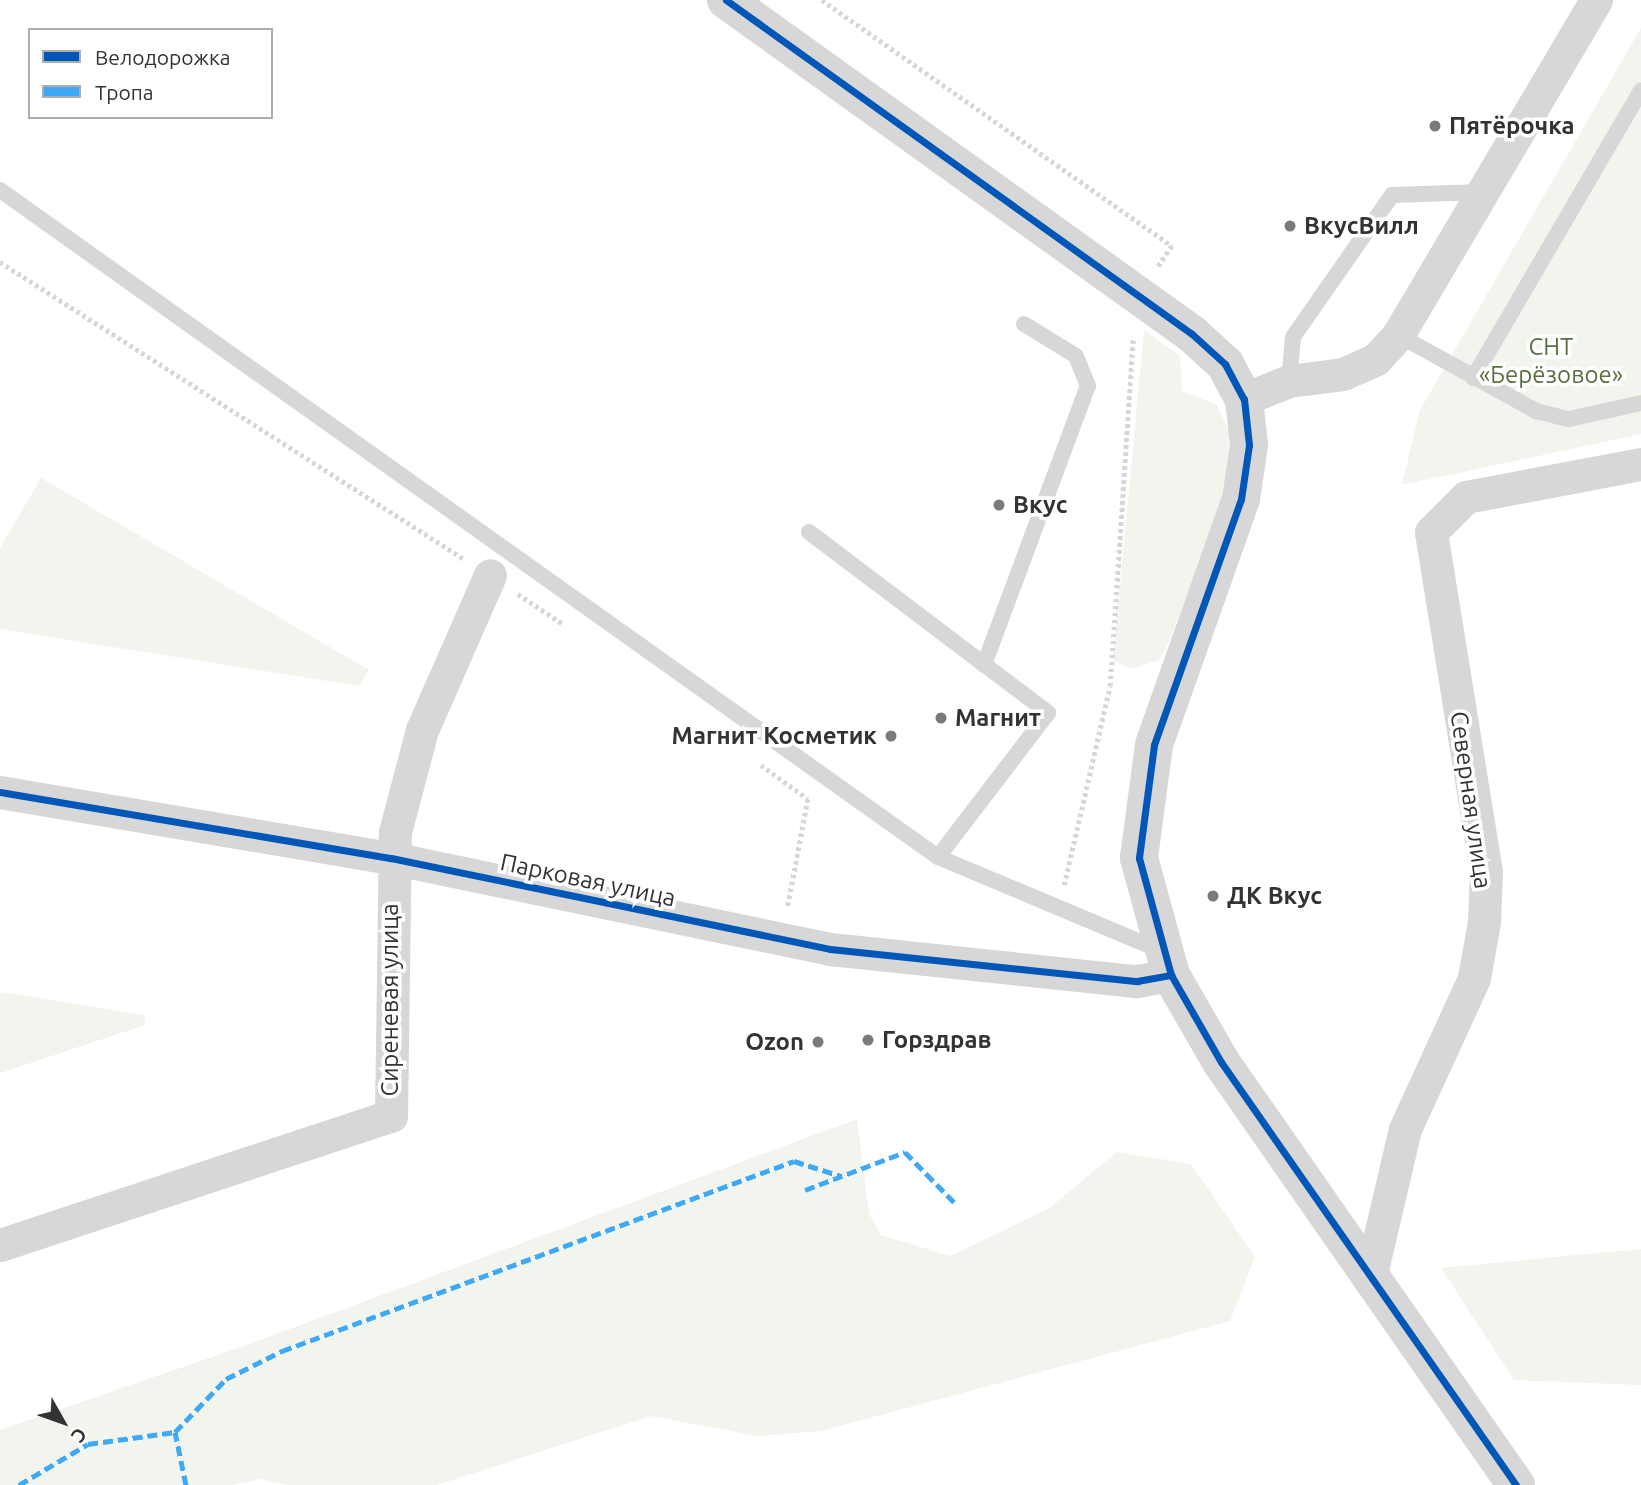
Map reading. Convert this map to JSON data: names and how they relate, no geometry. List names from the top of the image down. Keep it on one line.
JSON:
{"streets":{"street":["Северная улица","Парковая улица","Сиреневая улица"]},"crossings":[["Парковая улица","Сиреневая улица"]],"parks":["СНТ «Берёзовое»"],"places":["Пятёрочка","ВкусВилл","Вкус","Магнит","Магнит Косметик","ДК Вкус","Горздрав","Ozon"],"legend":["Велодорожка","Тропа"],"north":"bottom right"}
